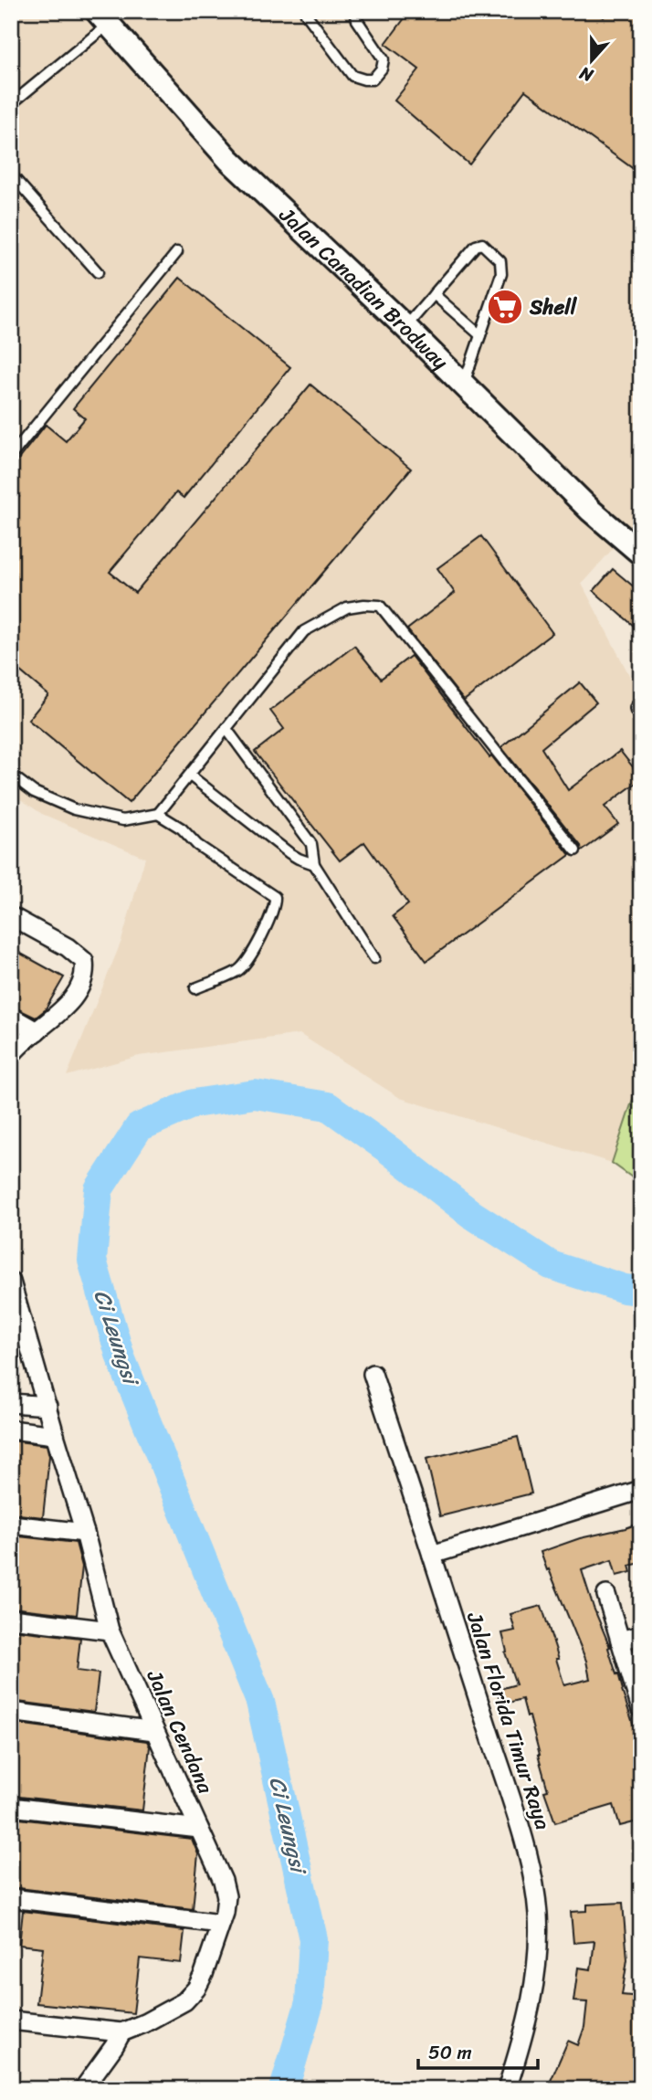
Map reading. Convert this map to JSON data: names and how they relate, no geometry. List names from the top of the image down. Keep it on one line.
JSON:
{"streets":{"street":["Jalan Canadian Brodway","Jalan Florida Timur Raya","Jalan Cendana"]},"water":["Ci Leungsi"],"places":{"supermarket":["Shell"]},"scale_bar":"50 m","north":"bottom"}
